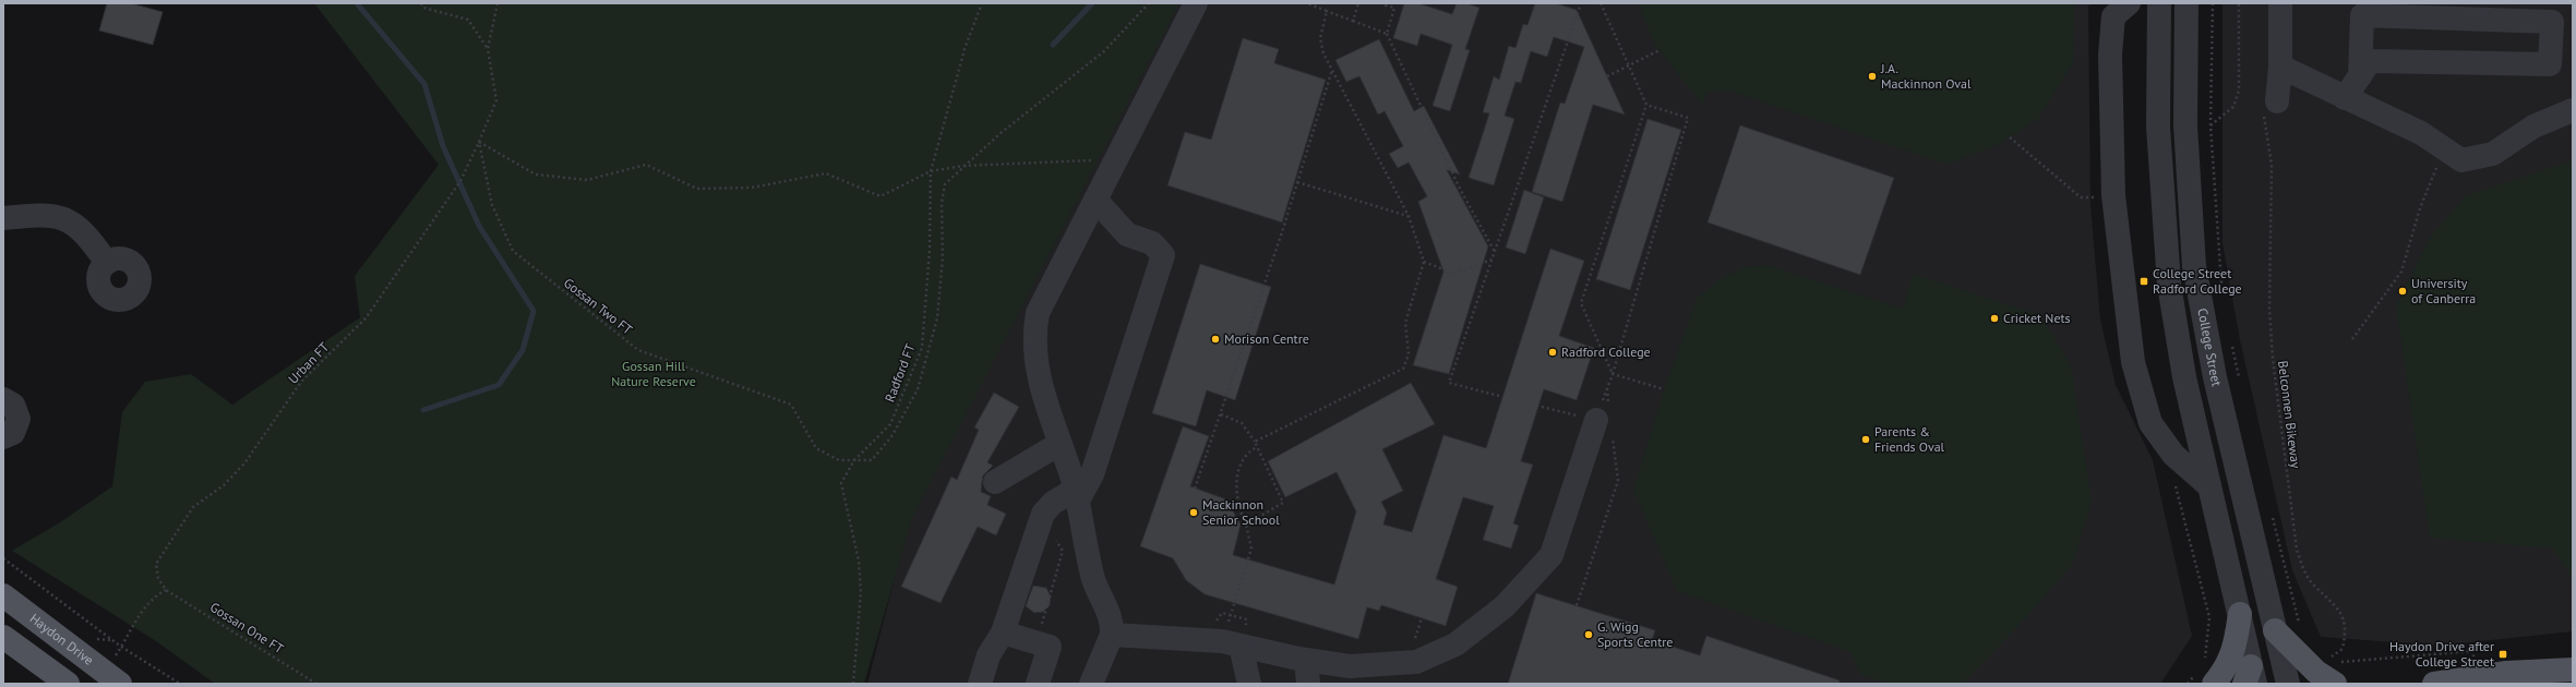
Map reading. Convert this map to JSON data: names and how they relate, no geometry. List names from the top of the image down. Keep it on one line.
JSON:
{"streets":{"main road":["Haydon Drive"],"street":["College Street"],"path":["Gossan Two FT","Urban FT","Radford FT","Belconnen Bikeway","Gossan One FT"]},"crossings":[["Gossan Two FT","Urban FT"],["Gossan Two FT","Radford FT"],["Urban FT","Gossan One FT"]],"parks":["Gossan Hill Nature Reserve"],"places":{"other":["J.A. Mackinnon Oval","University of Canberra","Cricket Nets","Morison Centre","Radford College","Parents & Friends Oval","Mackinnon Senior School","G. Wigg Sports Centre"],"transit":["College Street Radford College","Haydon Drive after College Street"]}}
